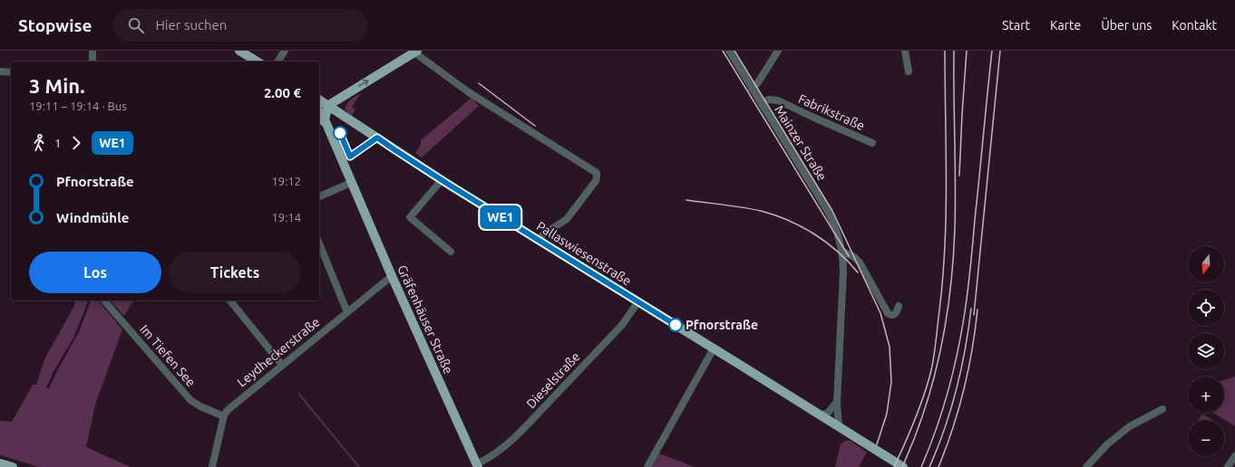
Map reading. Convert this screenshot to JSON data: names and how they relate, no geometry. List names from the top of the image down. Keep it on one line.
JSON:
{"streets":{"main road":["Pallaswiesenstraße","Gräfenhäuser Straße"],"street":["Fabrikstraße","Mainzer Straße","Leydheckerstraße","Im Tiefen See","Dieselstraße"]},"crossings":[["Fabrikstraße","Mainzer Straße"],["Mainzer Straße","Pallaswiesenstraße"],["Pallaswiesenstraße","Dieselstraße"],["Gräfenhäuser Straße","Leydheckerstraße"],["Gräfenhäuser Straße","Dieselstraße"],["Leydheckerstraße","Im Tiefen See"]],"places":["Pfnorstraße"],"lines":["bus line WE1"],"north":"bottom","page":{"header":"Stopwise","search":"Hier suchen","nav":["Start","Karte","Über uns","Kontakt"],"on_map":"WE1","heading":["3 Min.","19:11 – 19:14 · Bus","2.00 €"],"legs":["1","WE1"],"list":[{"name":"Pfnorstraße","value":"19:12"},{"name":"Windmühle","value":"19:14"}],"buttons":["Los","Tickets"],"map_buttons":["+","−"]}}
